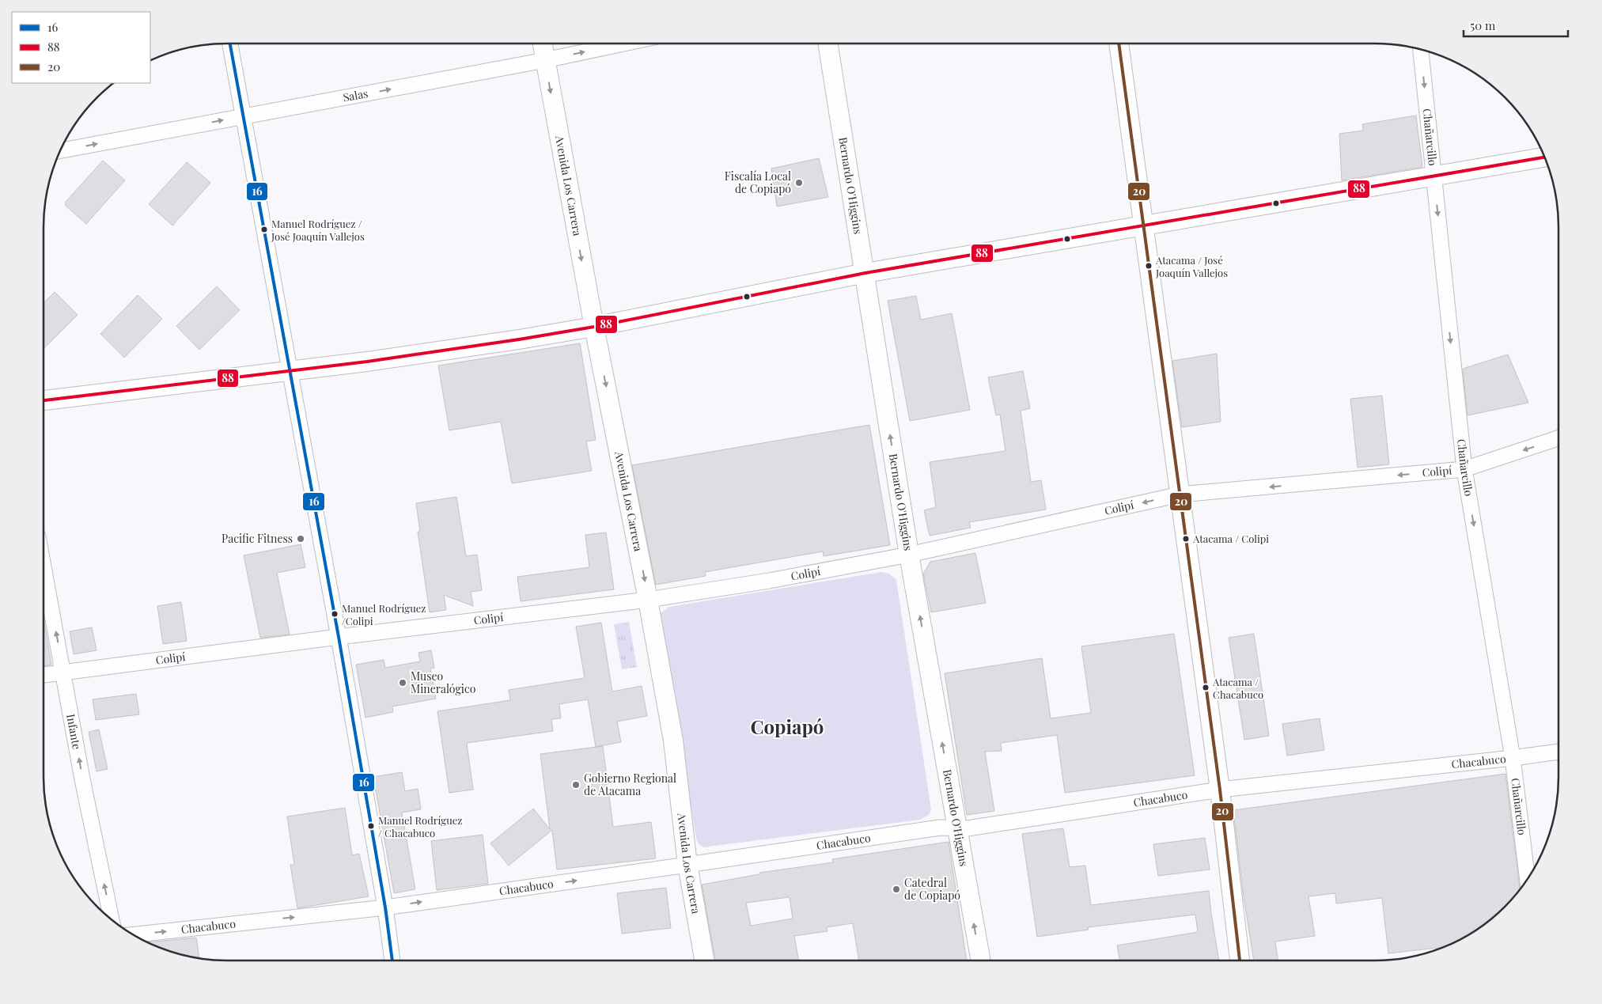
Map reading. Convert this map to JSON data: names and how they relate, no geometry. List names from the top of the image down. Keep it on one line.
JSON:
{"streets":{"main road":["Bernardo O'Higgins","Avenida Los Carrera"],"street":["Salas","Chañarcillo","Colipí","Infante","Chacabuco"]},"crossings":[["Salas","Avenida Los Carrera"],["Chañarcillo","Colipí"],["Chañarcillo","Chacabuco"],["Bernardo O'Higgins","Colipí"],["Bernardo O'Higgins","Chacabuco"],["Avenida Los Carrera","Colipí"],["Avenida Los Carrera","Chacabuco"],["Colipí","Infante"]],"one_way":["Salas","Chañarcillo","Bernardo O'Higgins","Avenida Los Carrera","Colipí","Infante","Chacabuco"],"districts":["Copiapó"],"places":["Fiscalía Local de Copiapó","Manuel Rodríguez / José Joaquín Vallejos","Atacama / José Joaquín Vallejos","Pacific Fitness","Atacama / Colipi","Manuel Rodríguez /Colipi","Museo Mineralógico","Atacama / Chacabuco","Gobierno Regional de Atacama","Manuel Rodríguez / Chacabuco","Catedral de Copiapó"],"lines":["transit line 16","transit line 20","transit line 88"],"legend":["16","88","20"],"scale_bar":"50 m"}
